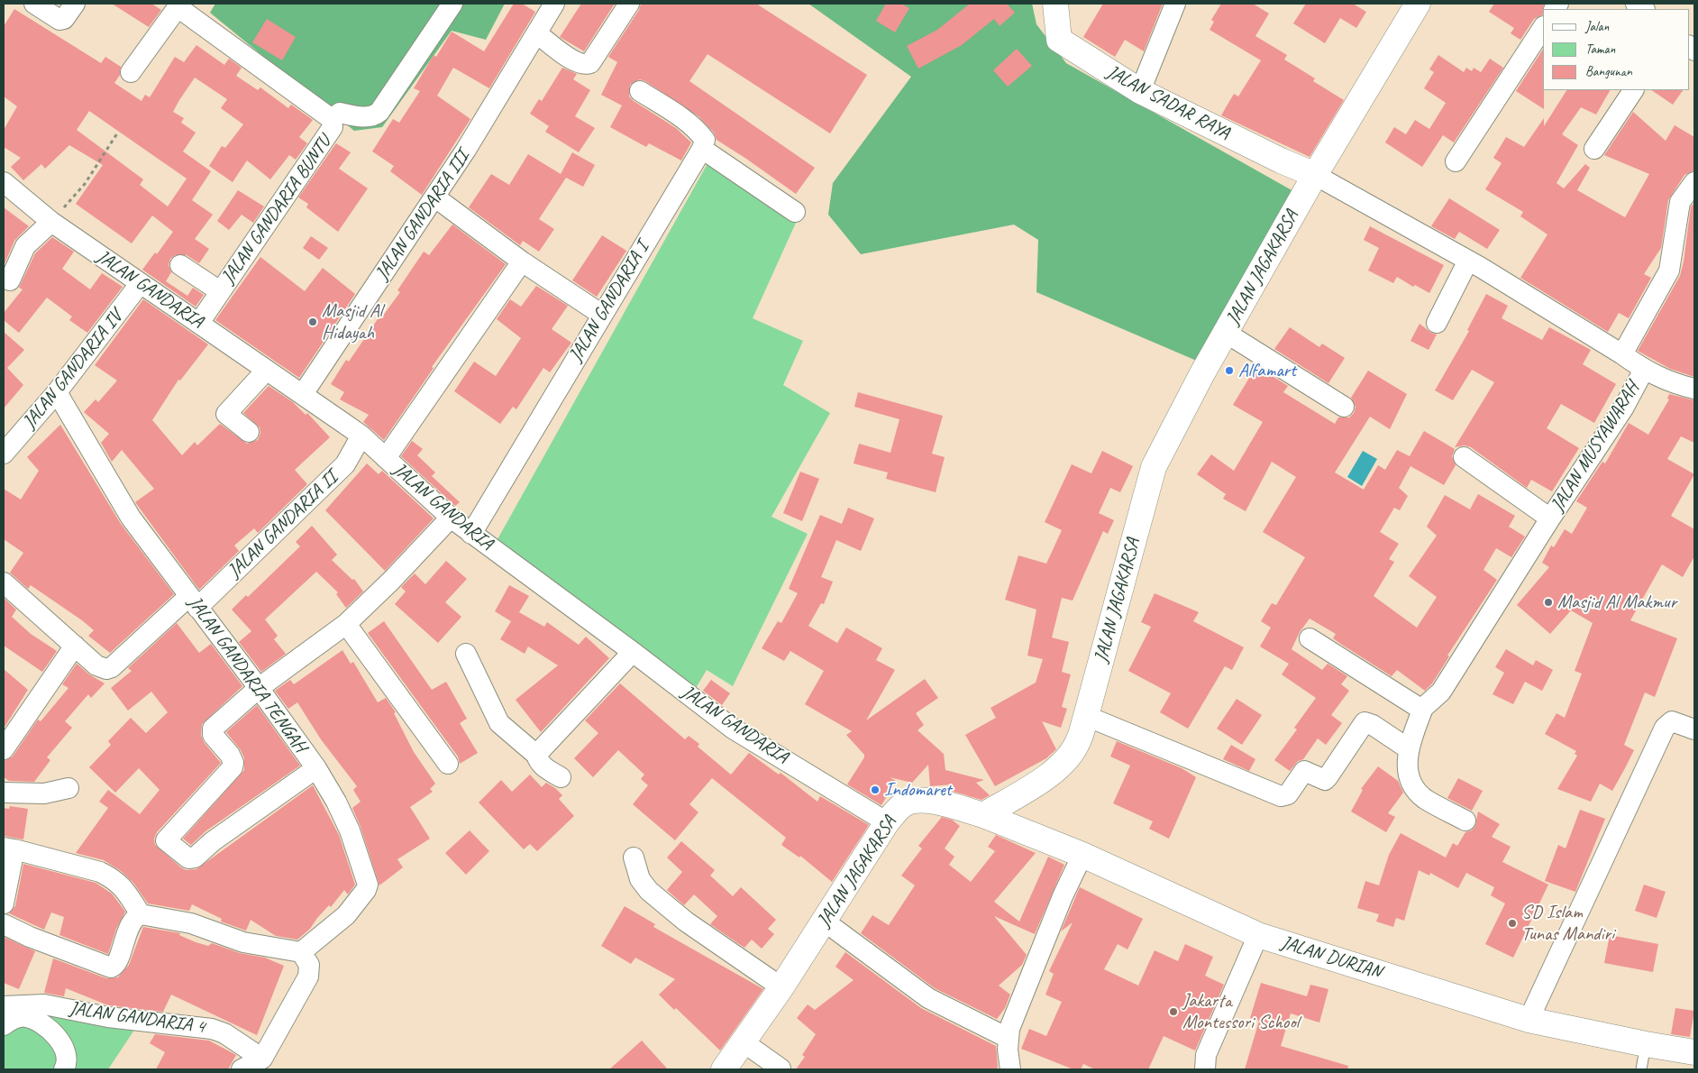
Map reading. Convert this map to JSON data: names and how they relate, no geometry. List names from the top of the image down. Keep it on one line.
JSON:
{"streets":{"main road":["JALAN SADAR RAYA","JALAN JAGAKARSA","JALAN DURIAN"],"street":["JALAN GANDARIA BUNTU","JALAN GANDARIA III","JALAN GANDARIA","JALAN GANDARIA I","JALAN GANDARIA IV","JALAN MUSYAWARAH","JALAN GANDARIA II","JALAN GANDARIA TENGAH","JALAN GANDARIA 4"]},"crossings":[["JALAN SADAR RAYA","JALAN JAGAKARSA"],["JALAN SADAR RAYA","JALAN MUSYAWARAH"],["JALAN GANDARIA BUNTU","JALAN GANDARIA"],["JALAN GANDARIA III","JALAN GANDARIA"],["JALAN JAGAKARSA","JALAN GANDARIA"],["JALAN JAGAKARSA","JALAN MUSYAWARAH"],["JALAN JAGAKARSA","JALAN DURIAN"],["JALAN GANDARIA","JALAN GANDARIA I"],["JALAN GANDARIA","JALAN GANDARIA IV"],["JALAN GANDARIA","JALAN GANDARIA II"],["JALAN GANDARIA IV","JALAN GANDARIA TENGAH"],["JALAN GANDARIA II","JALAN GANDARIA TENGAH"]],"places":["Masjid Al Hidayah","Alfamart","Masjid Al Makmur","Indomaret","SD Islam Tunas Mandiri","Jakarta Montessori School"],"legend":["Jalan","Taman","Bangunan"]}
